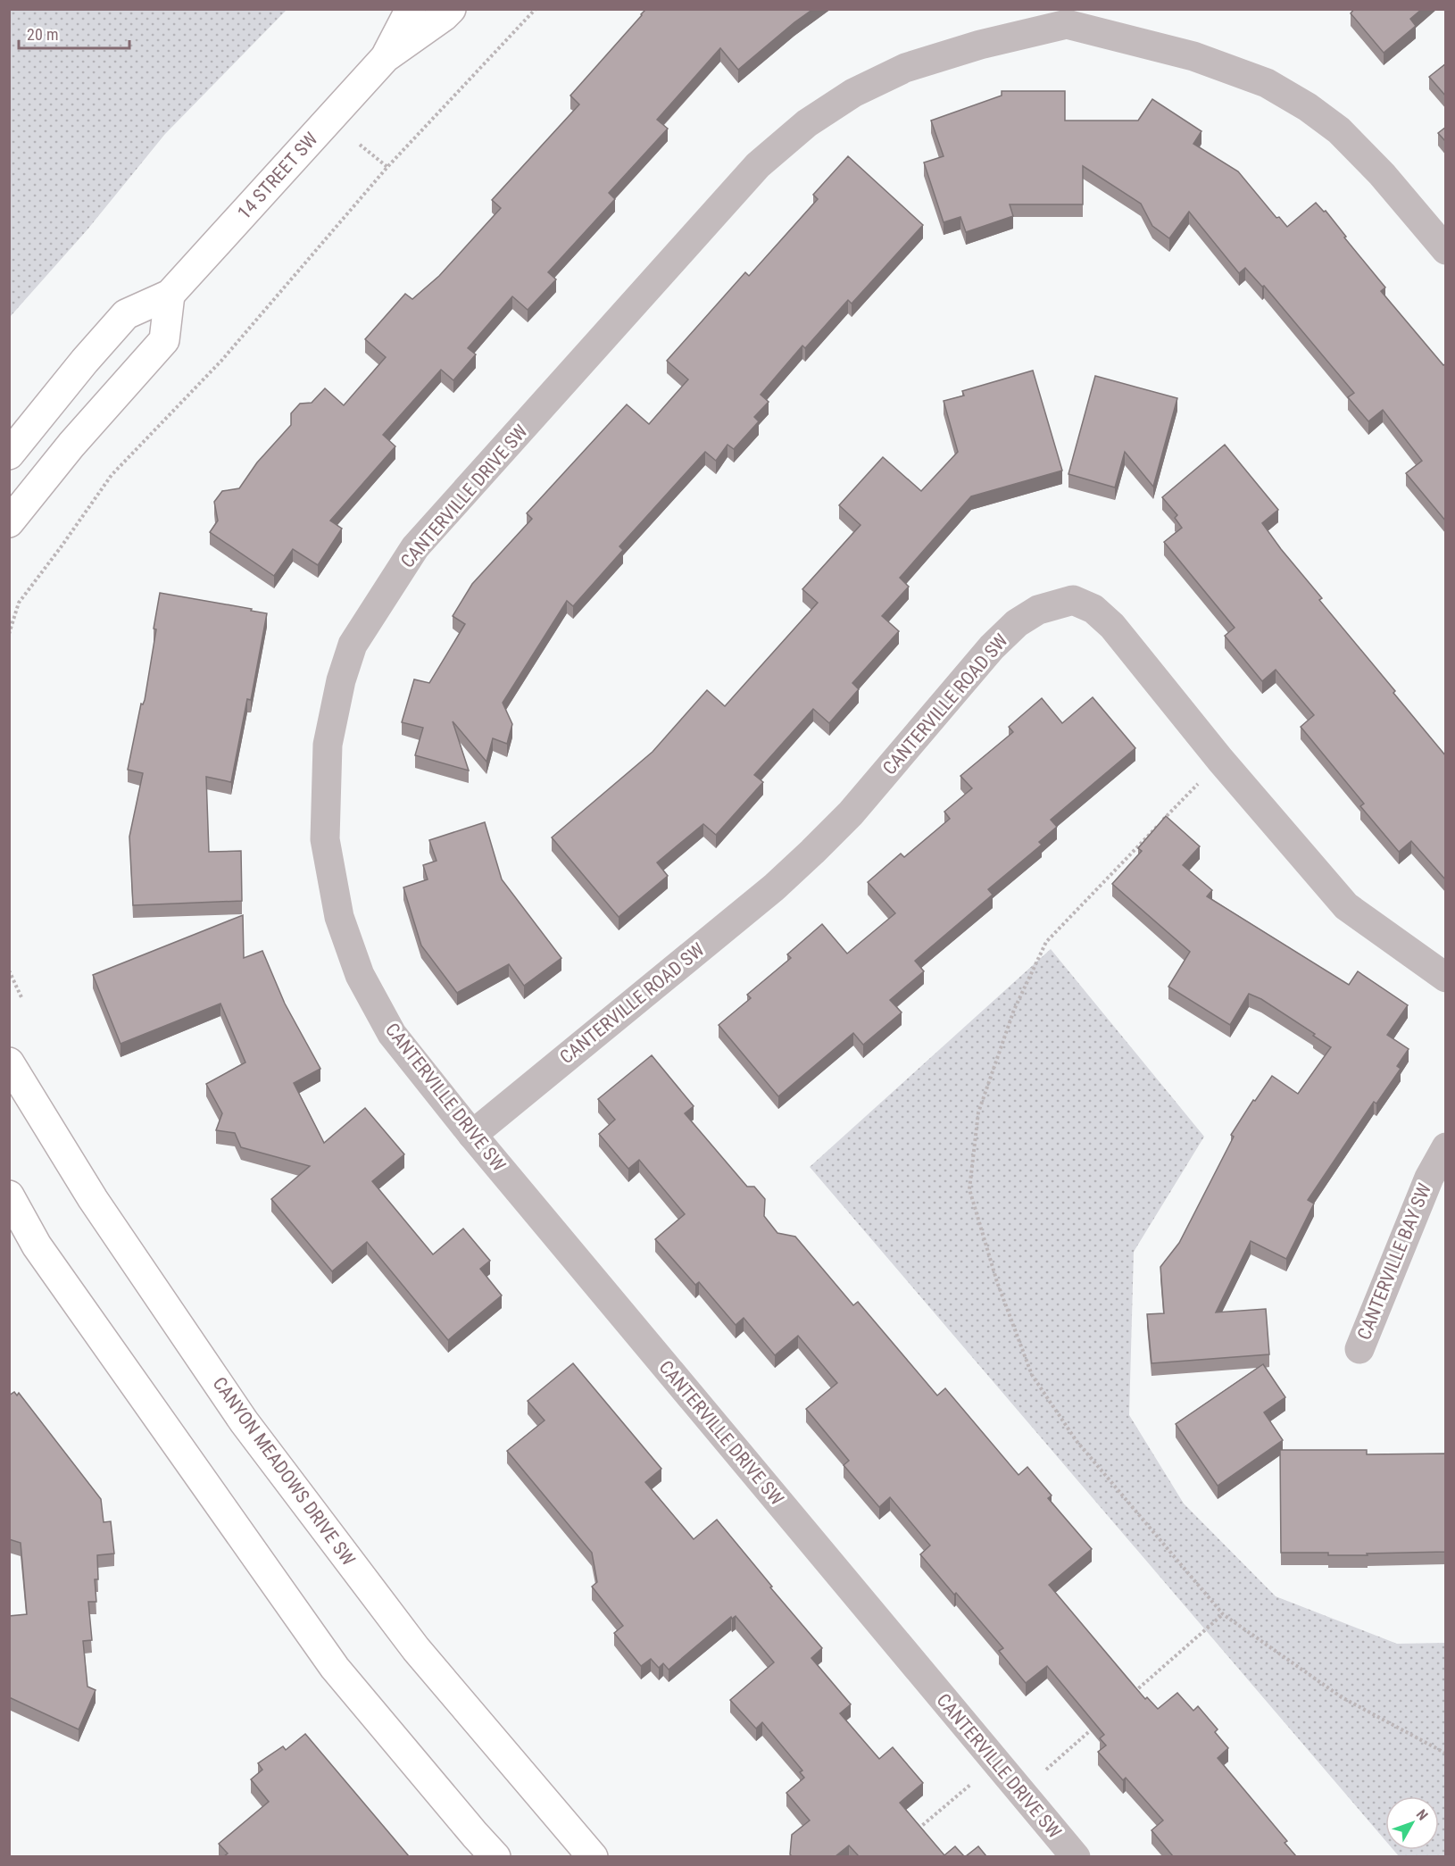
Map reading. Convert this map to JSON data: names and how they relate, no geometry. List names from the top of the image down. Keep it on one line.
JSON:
{"streets":{"main road":["14 STREET SW","CANYON MEADOWS DRIVE SW"],"street":["CANTERVILLE DRIVE SW","CANTERVILLE ROAD SW","CANTERVILLE BAY SW"]},"crossings":[["CANTERVILLE DRIVE SW","CANTERVILLE ROAD SW"]],"scale_bar":"20 m","north":"top right"}
